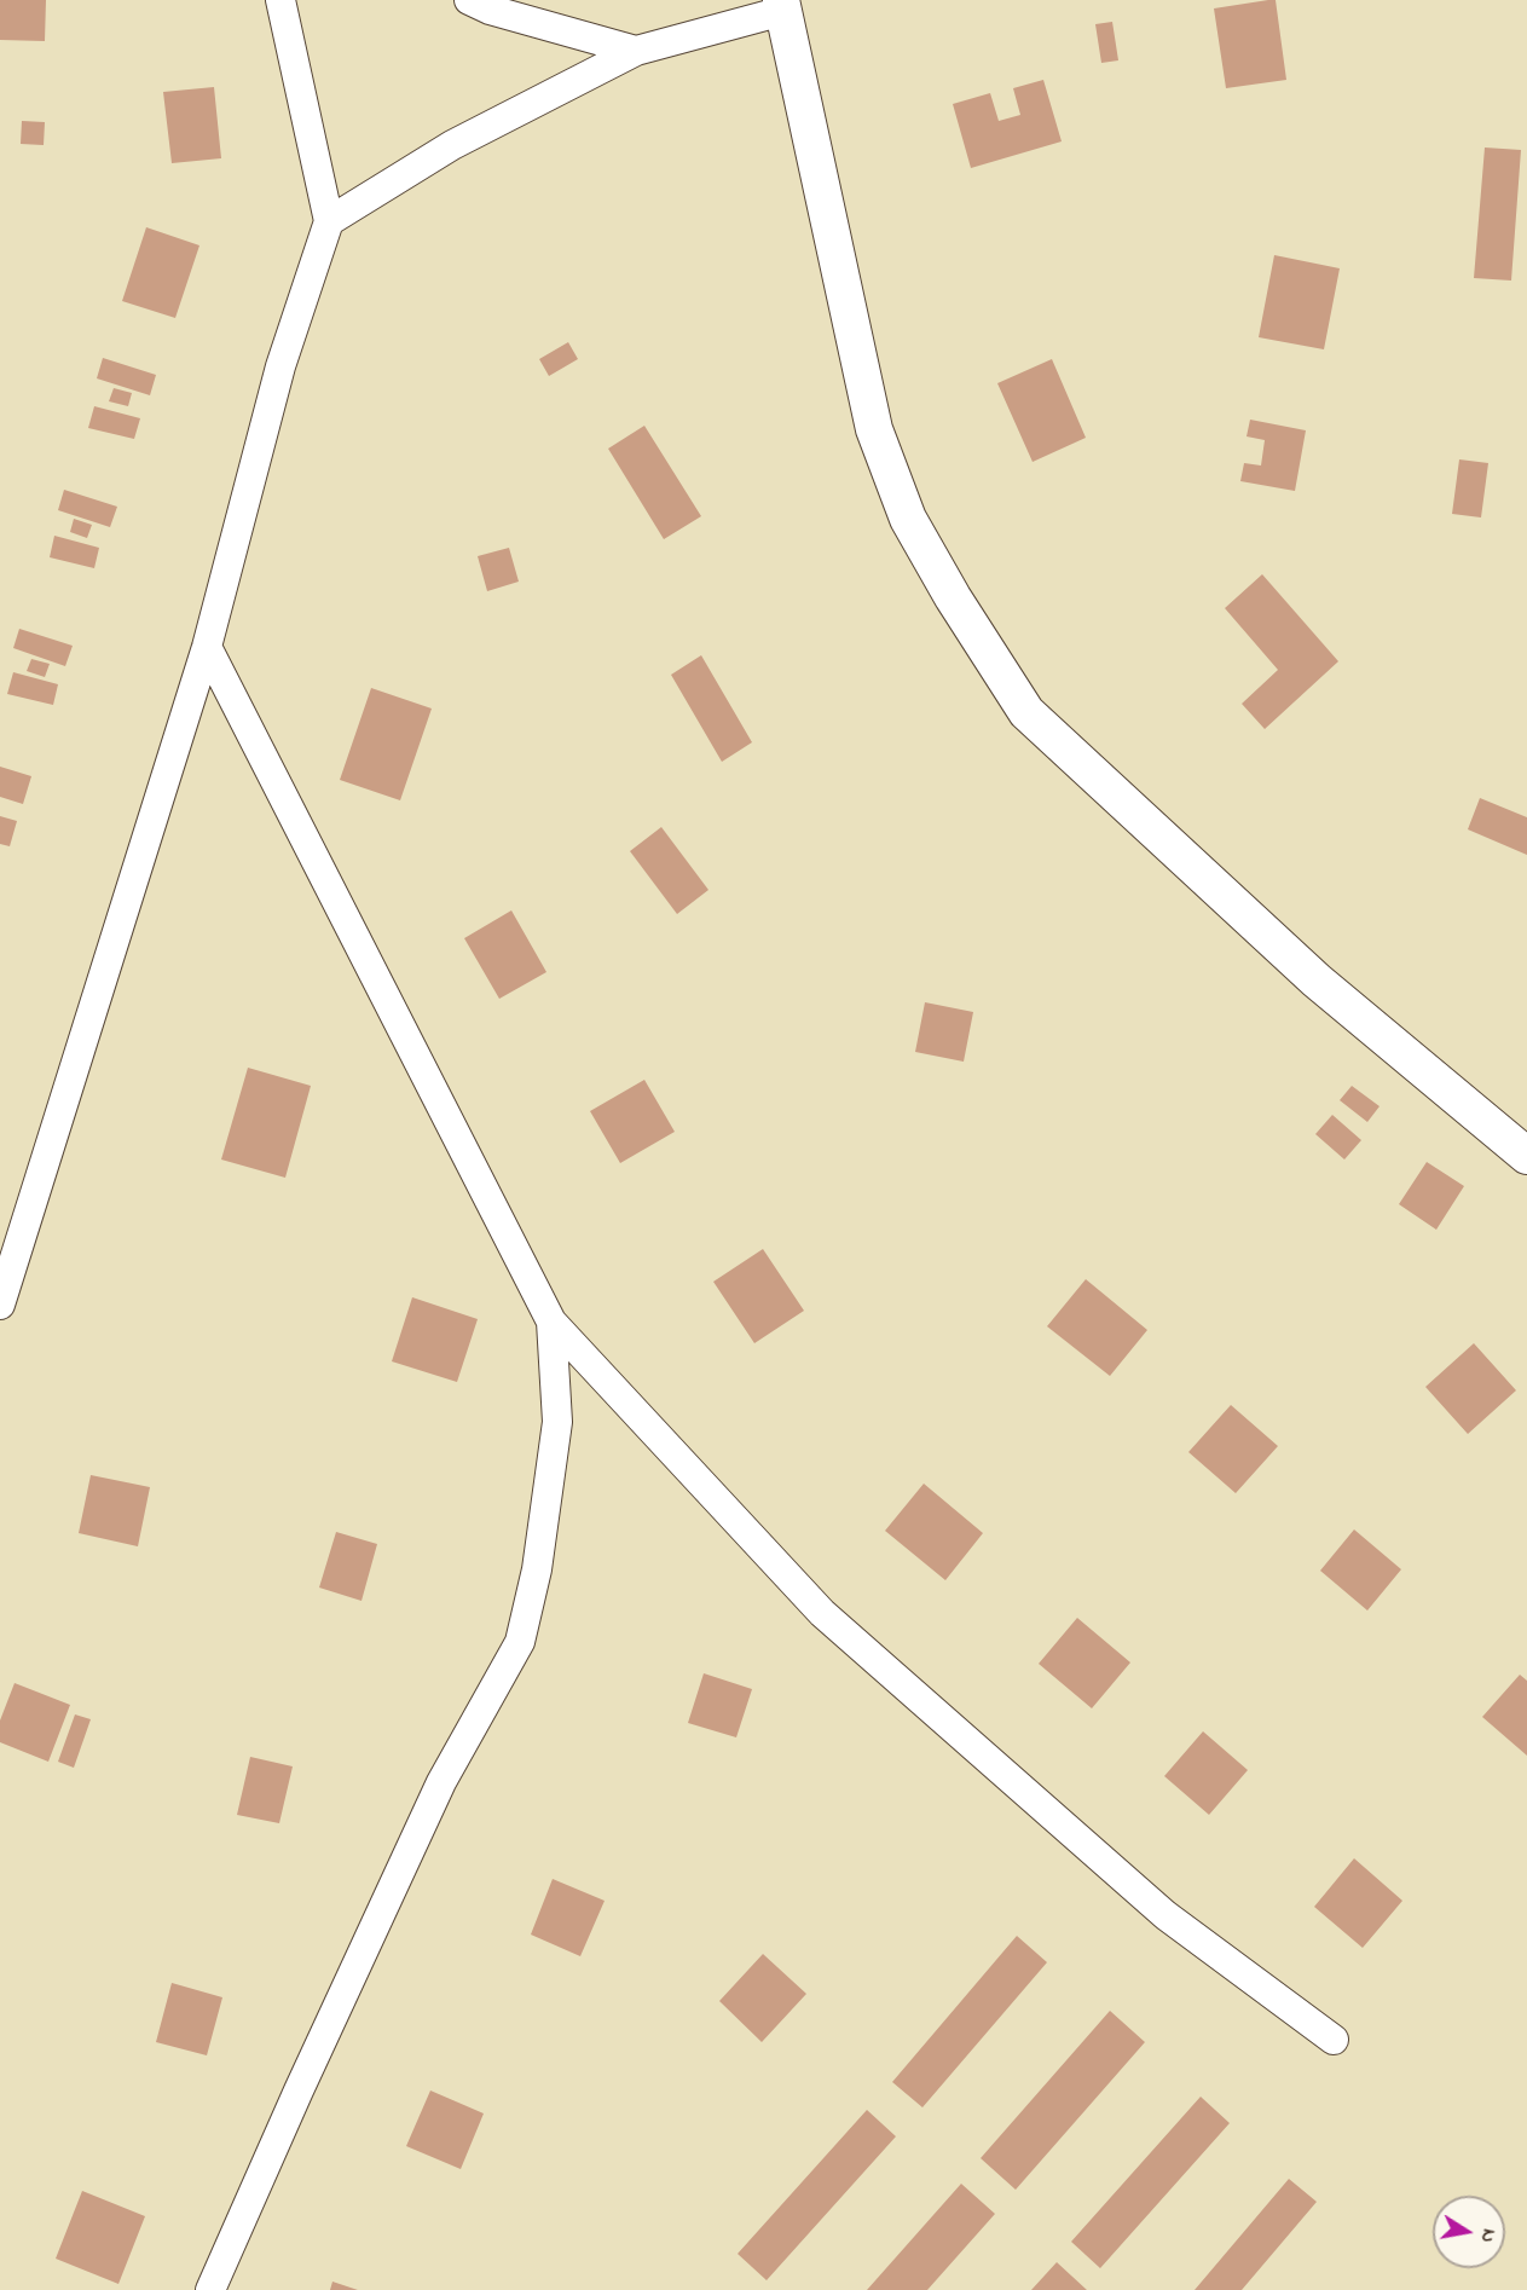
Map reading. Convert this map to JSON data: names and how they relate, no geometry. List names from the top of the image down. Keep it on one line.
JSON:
{"north":"right"}
